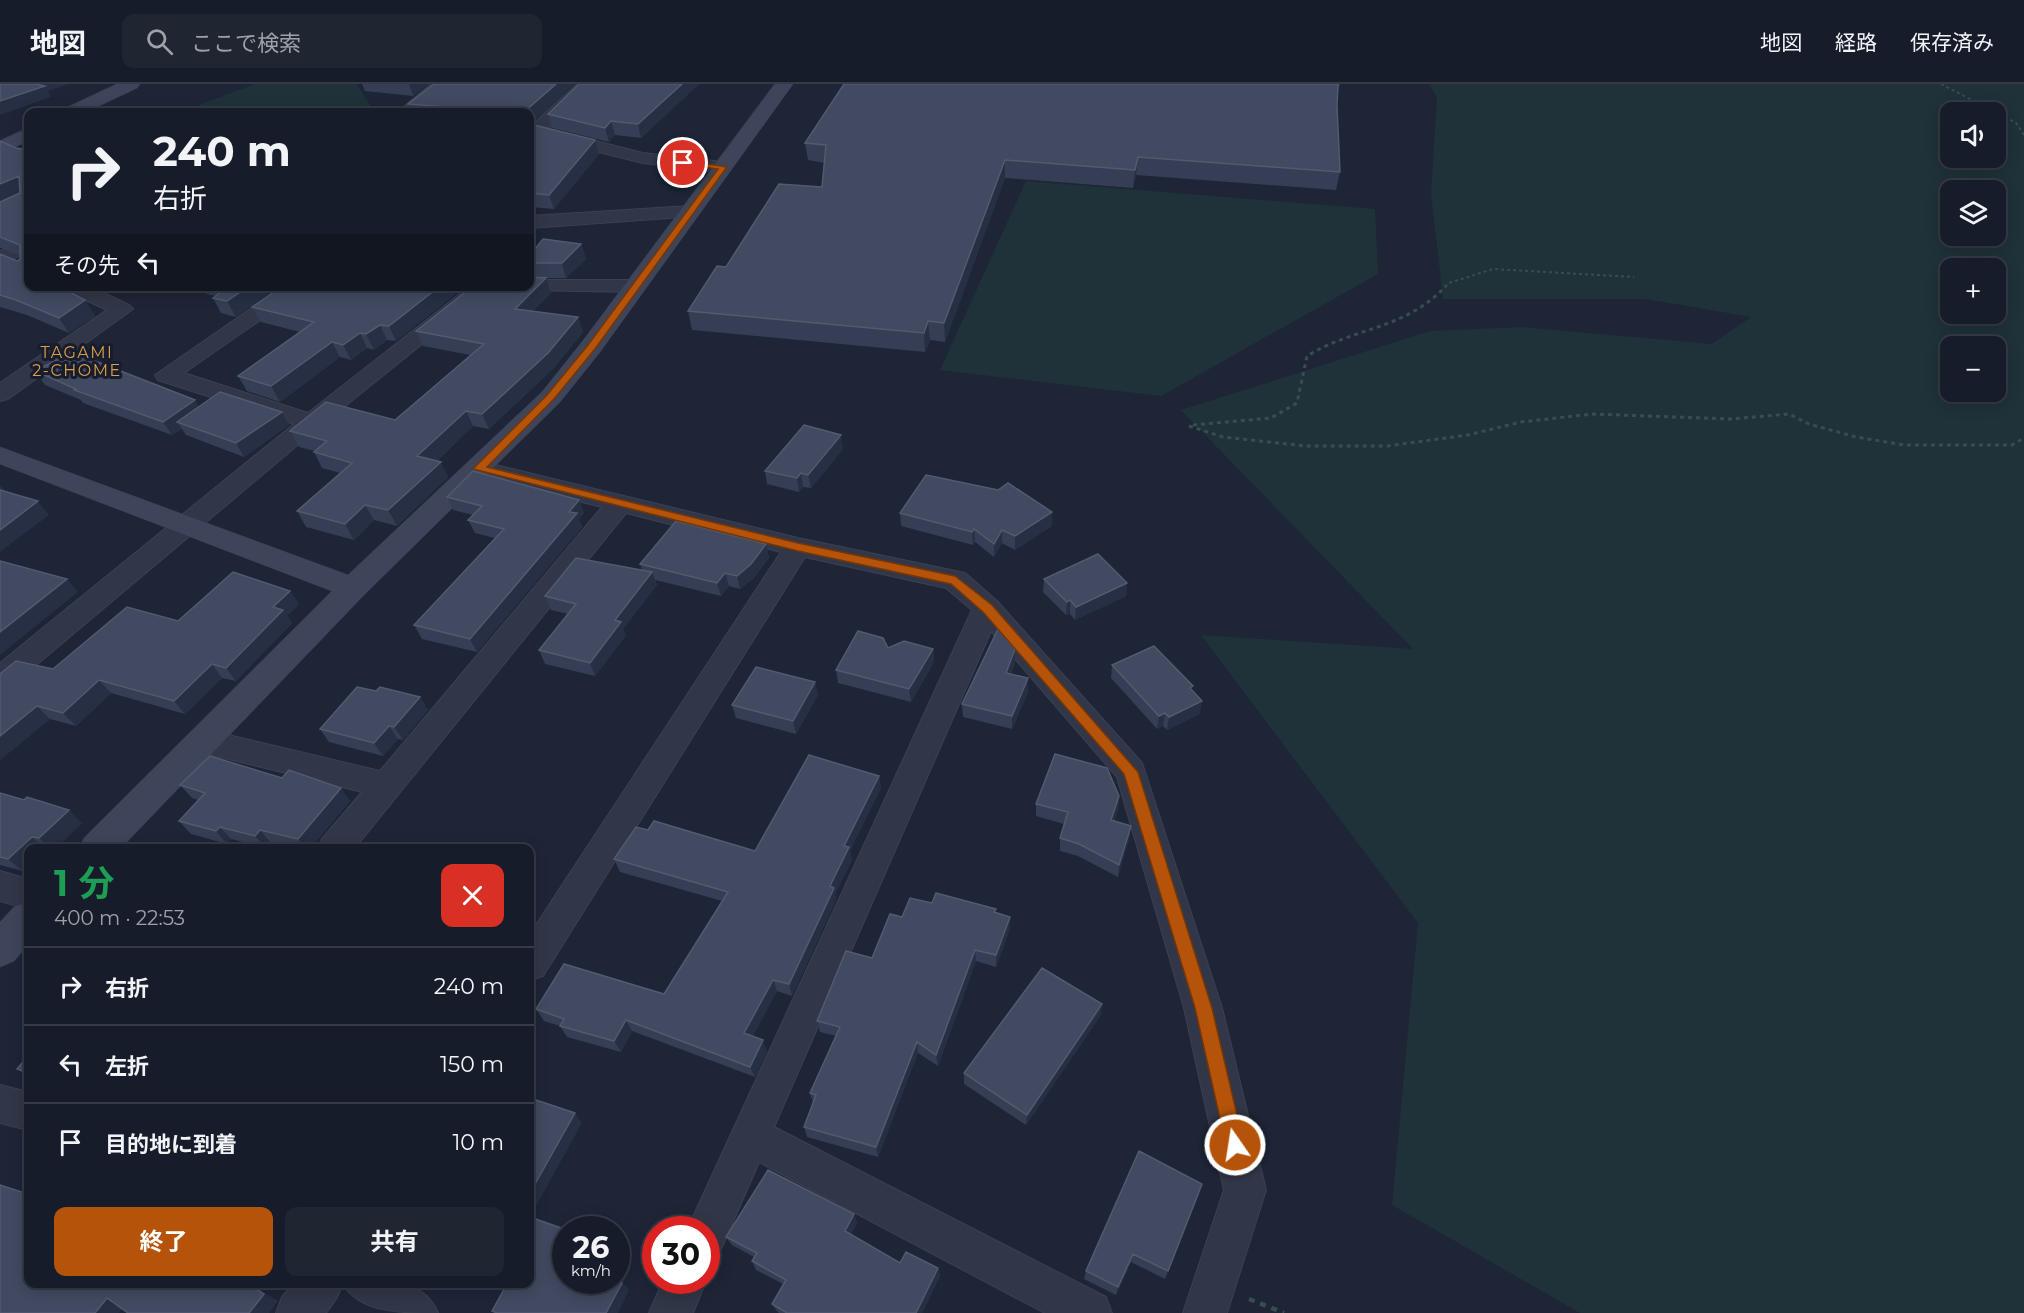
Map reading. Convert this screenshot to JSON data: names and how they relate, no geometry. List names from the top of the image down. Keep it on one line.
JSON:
{"districts":["TAGAMI 2-CHOME"],"page":{"header":"地図","search":"ここで検索","nav":["地図","経路","保存済み"],"map_buttons":["+","−"],"turn":["240 m","右折"],"then":"その先","heading":["1 分","400 m · 22:53"],"list":[{"name":"右折","value":"240 m"},{"name":"左折","value":"150 m"},{"name":"目的地に到着","value":"10 m"}],"buttons":["終了","共有"],"speed":"26 km/h","limit":"30"}}
